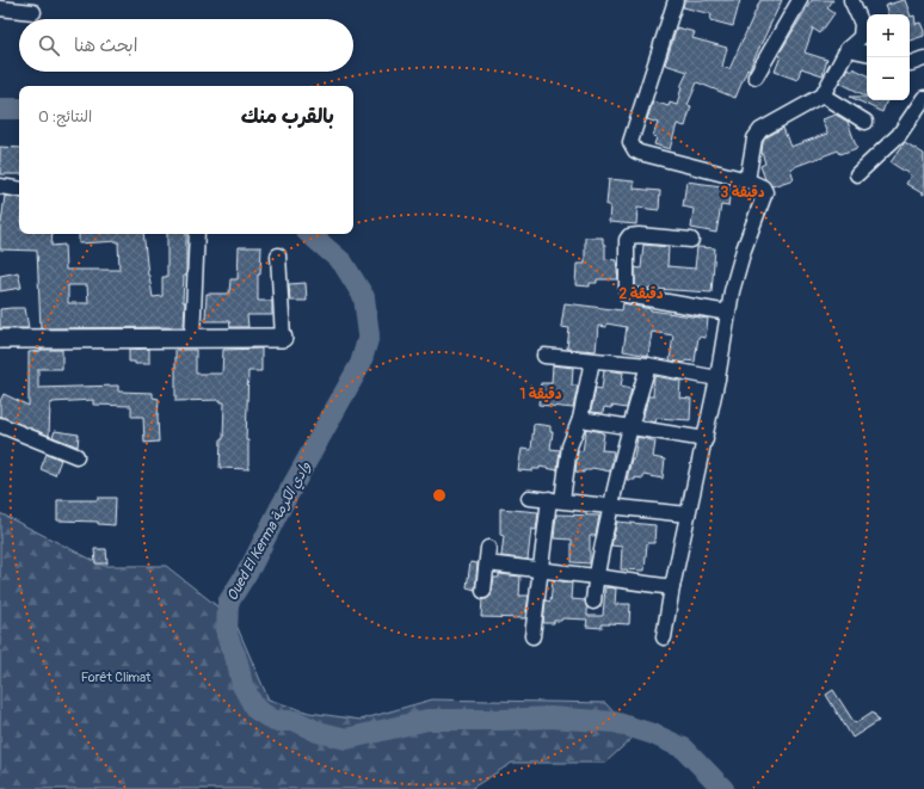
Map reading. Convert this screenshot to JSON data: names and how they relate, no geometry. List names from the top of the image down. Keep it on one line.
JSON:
{"water":["Oued El Kerma وادي الكرمة"],"parks":["Forêt Climat"],"page":{"map_buttons":["+","−"],"search":"ابحث هنا","heading":["بالقرب منك","النتائج: 0"]},"rings":["3 دقيقة","2 دقيقة","1 دقيقة"]}
